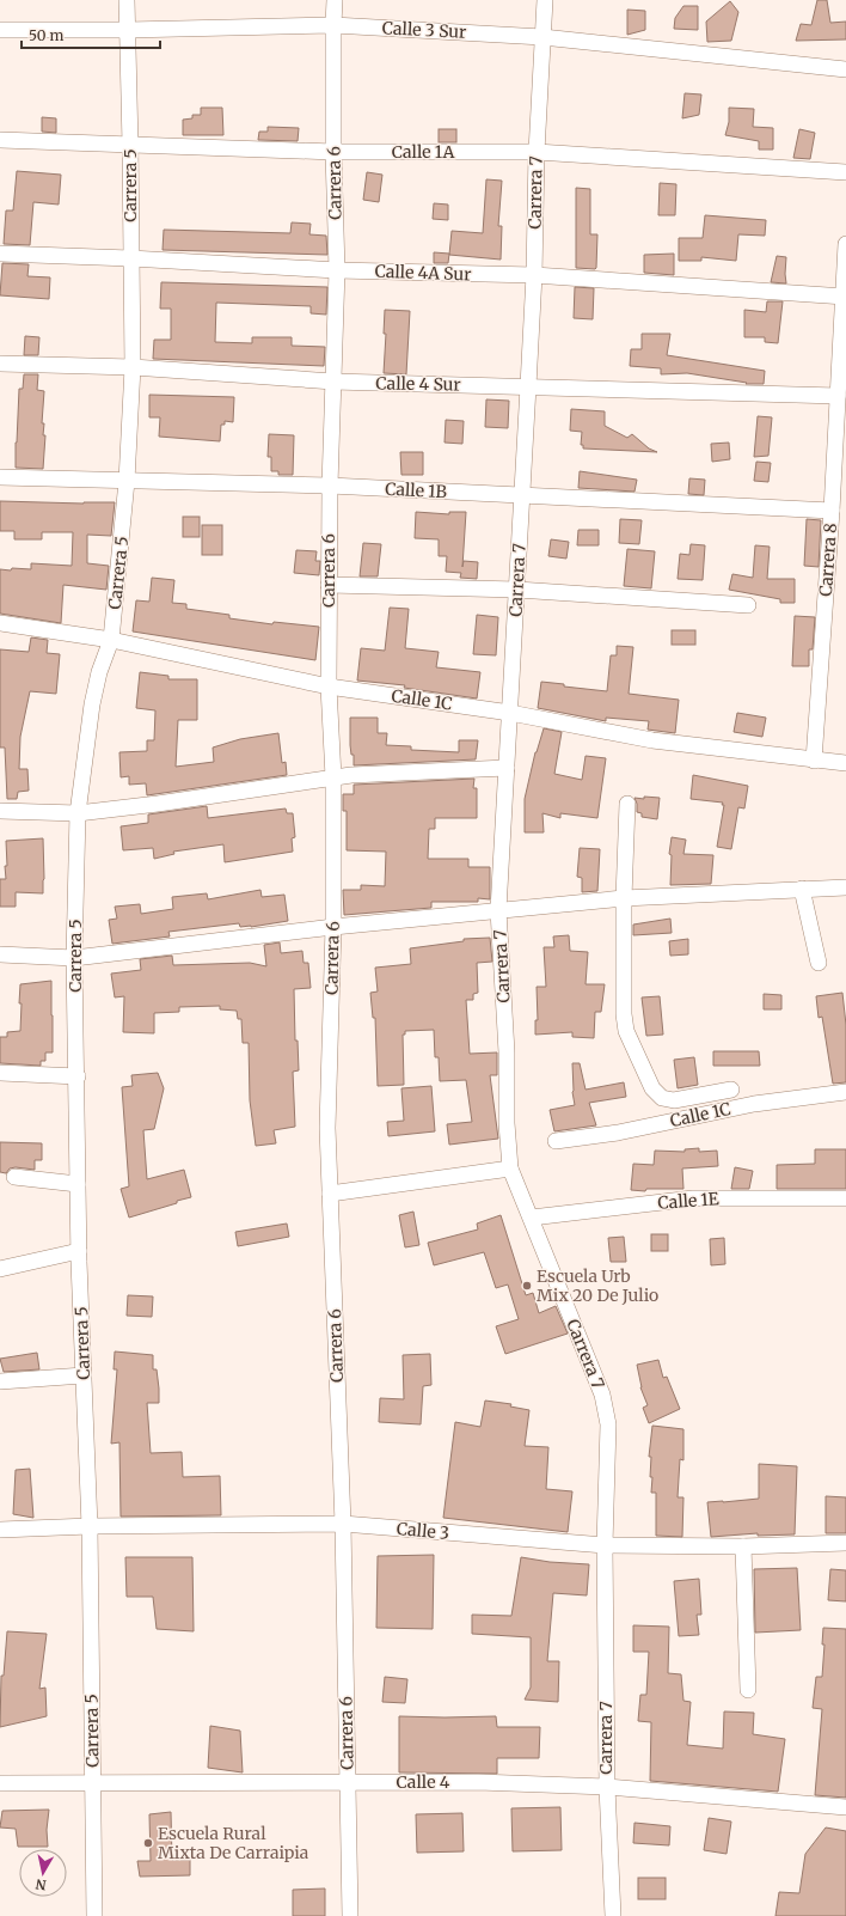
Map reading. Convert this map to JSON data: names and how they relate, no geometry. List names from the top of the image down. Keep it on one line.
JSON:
{"streets":{"street":["Calle 3 Sur","Calle 1A","Carrera 6","Carrera 5","Carrera 7","Calle 4A Sur","Calle 4 Sur","Calle 1B","Carrera 8","Calle 1C","Calle 1E","Calle 3","Calle 4"]},"crossings":[["Calle 3 Sur","Carrera 6"],["Calle 3 Sur","Carrera 5"],["Calle 3 Sur","Carrera 7"],["Calle 1A","Carrera 6"],["Calle 1A","Carrera 5"],["Calle 1A","Carrera 7"],["Carrera 6","Calle 4A Sur"],["Carrera 6","Calle 4 Sur"],["Carrera 6","Calle 1B"],["Carrera 6","Calle 1C"],["Carrera 6","Calle 3"],["Carrera 6","Calle 4"],["Carrera 5","Calle 4A Sur"],["Carrera 5","Calle 4 Sur"],["Carrera 5","Calle 1B"],["Carrera 5","Calle 1C"],["Carrera 5","Calle 3"],["Carrera 5","Calle 4"],["Carrera 7","Calle 4A Sur"],["Carrera 7","Calle 4 Sur"],["Carrera 7","Calle 1B"],["Carrera 7","Calle 1C"],["Carrera 7","Calle 1E"],["Carrera 7","Calle 3"],["Carrera 7","Calle 4"],["Calle 4A Sur","Carrera 8"],["Calle 4 Sur","Carrera 8"],["Calle 1B","Carrera 8"],["Carrera 8","Calle 1C"]],"places":["Escuela Urb Mix 20 De Julio","Escuela Rural Mixta De Carraipia"],"scale_bar":"50 m","north":"bottom"}
